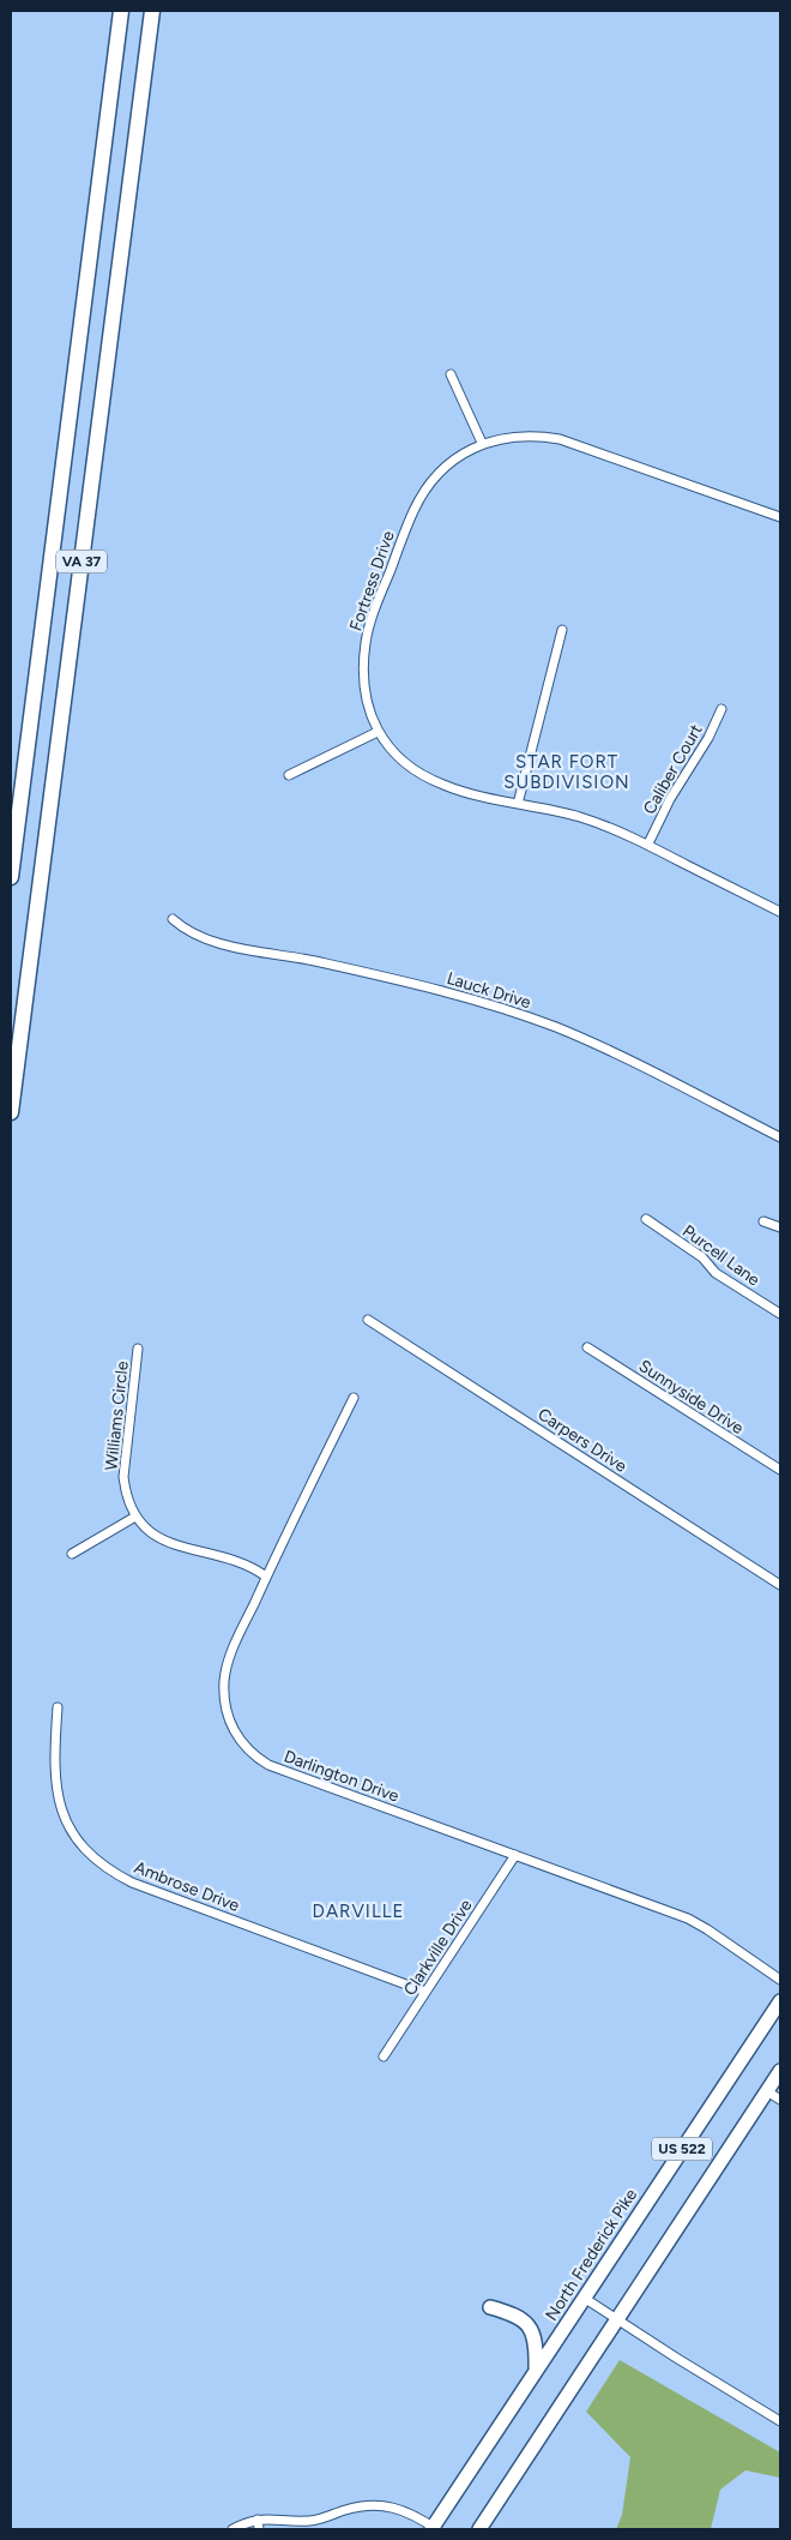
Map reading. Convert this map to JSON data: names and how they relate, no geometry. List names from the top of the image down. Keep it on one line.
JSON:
{"streets":{"highway":["VA 37"],"main road":["US 522","North Frederick Pike"],"street":["Fortress Drive","Caliber Court","Lauck Drive","Purcell Lane","Sunnyside Drive","Williams Circle","Carpers Drive","Darlington Drive","Ambrose Drive","Clarkville Drive"]},"crossings":[["Fortress Drive","Caliber Court"],["Williams Circle","Darlington Drive"],["Darlington Drive","Clarkville Drive"],["Ambrose Drive","Clarkville Drive"]],"districts":["STAR FORT SUBDIVISION","DARVILLE"]}
